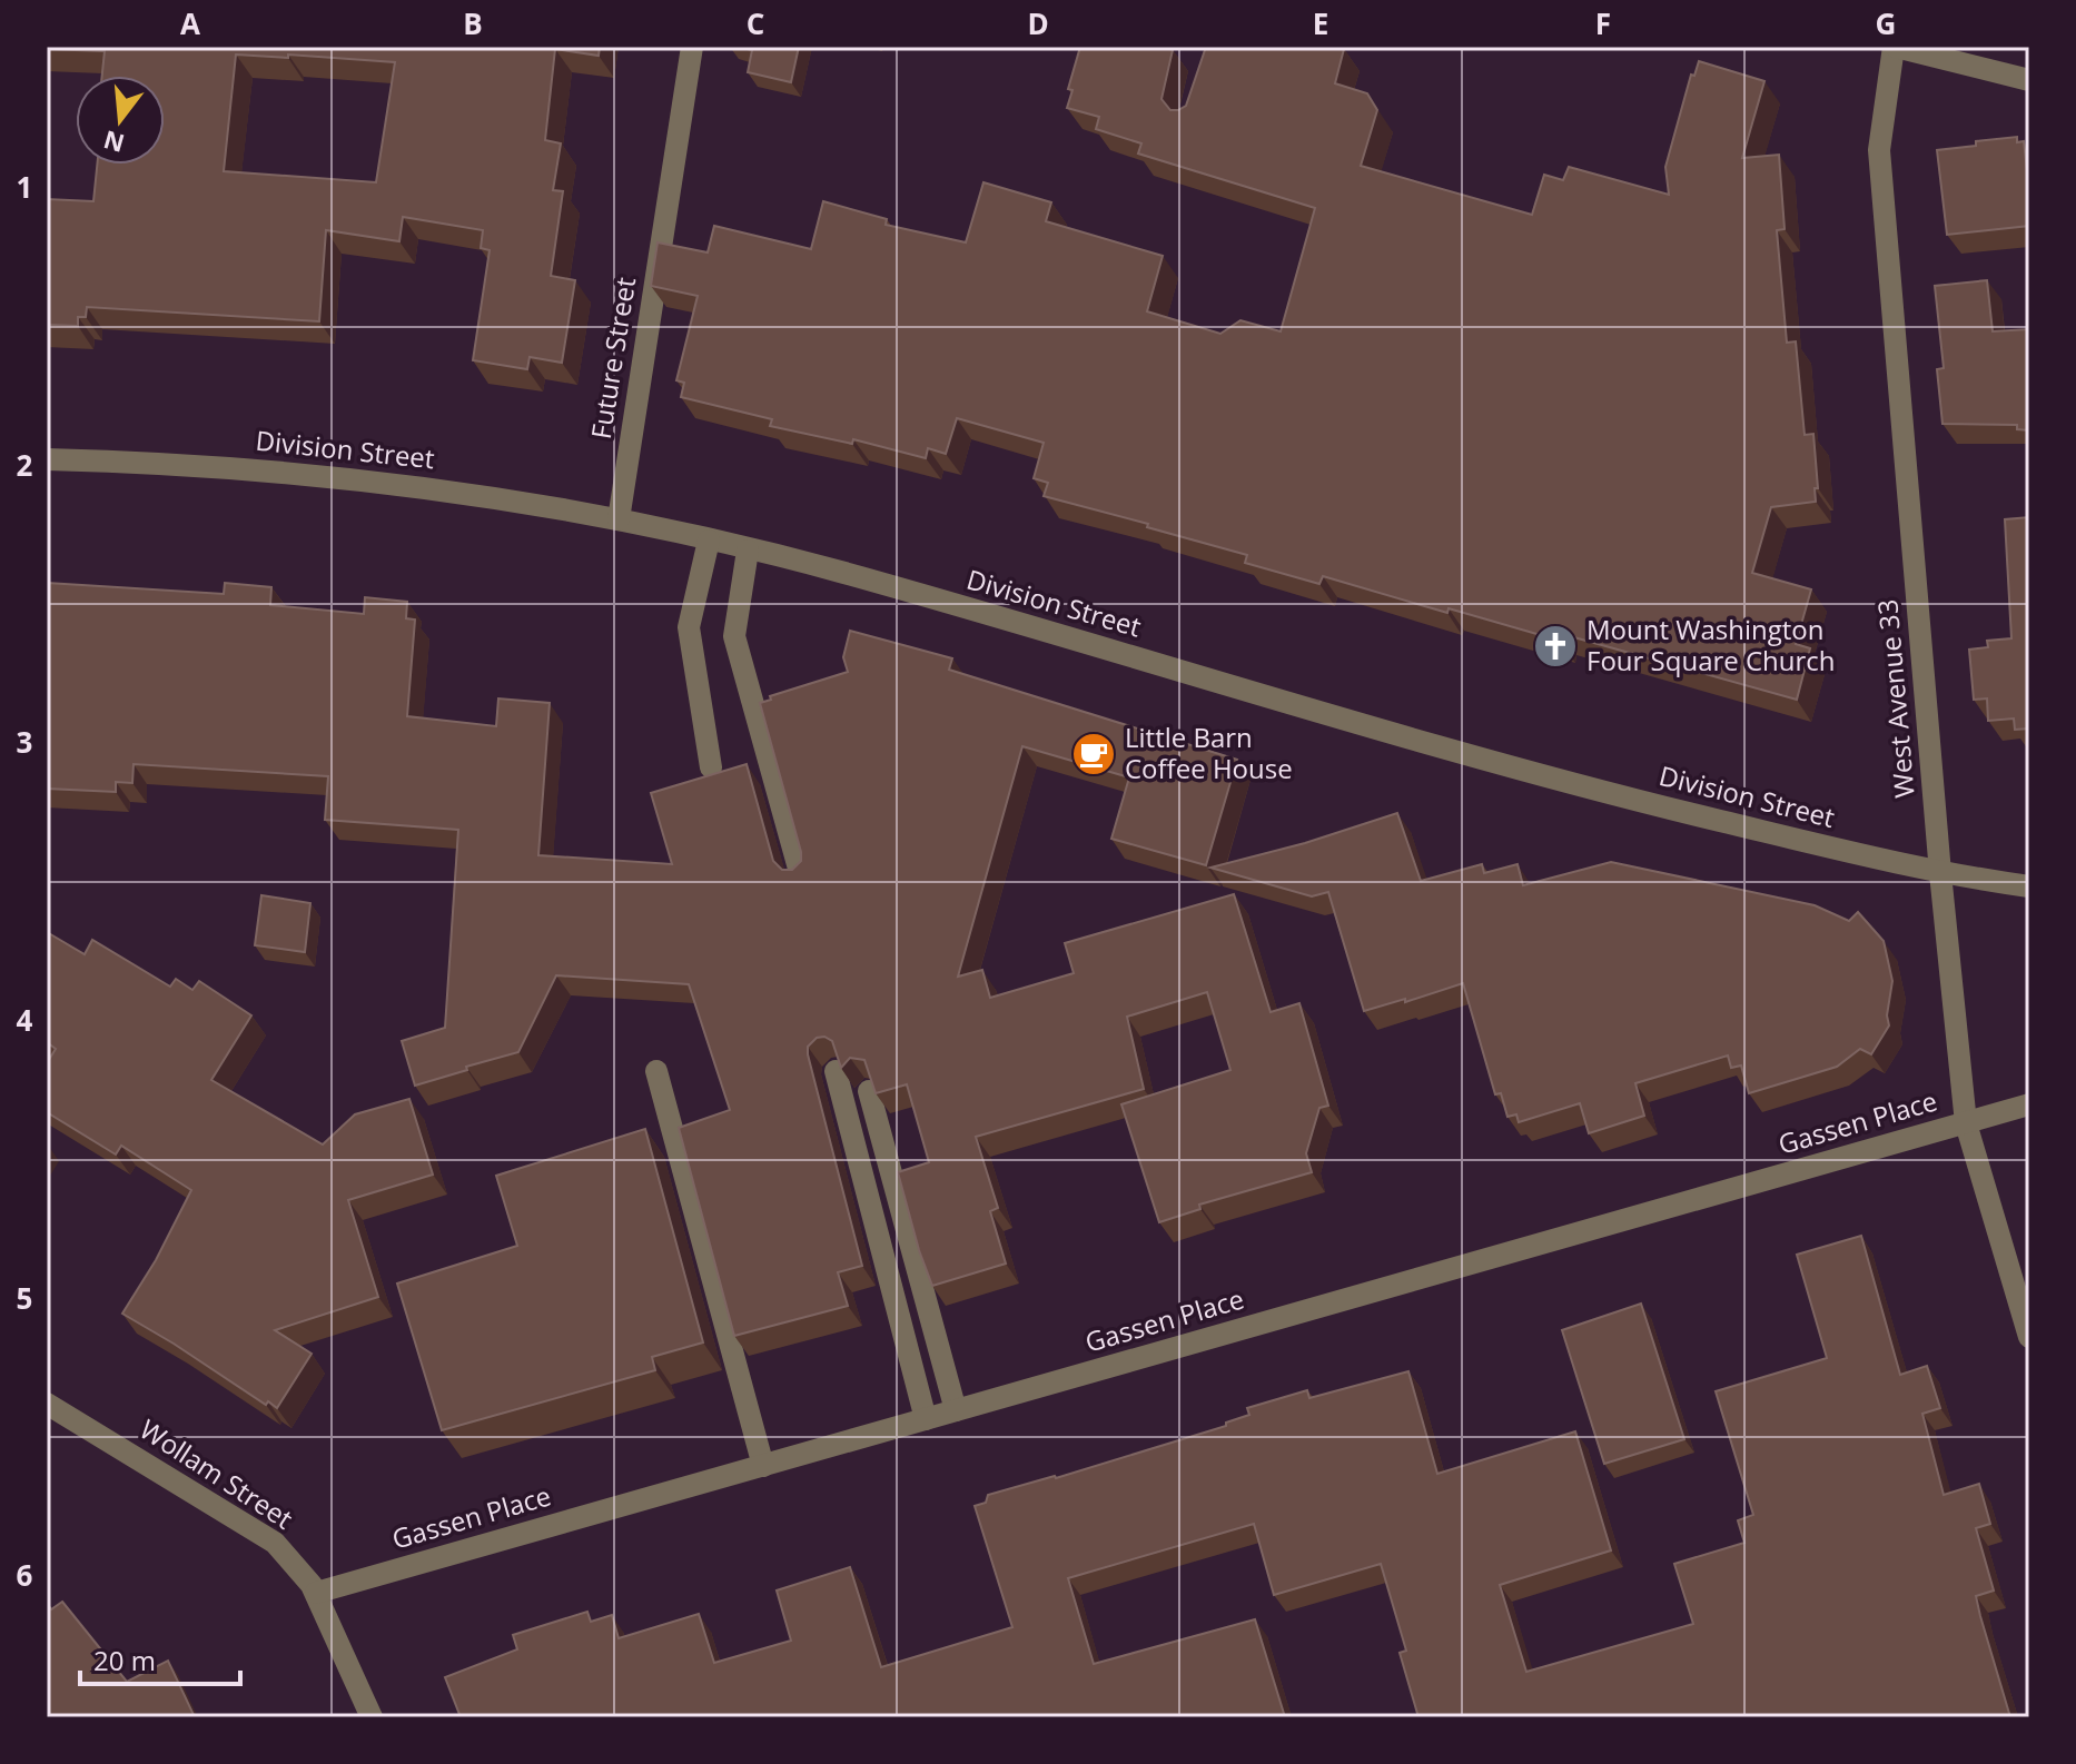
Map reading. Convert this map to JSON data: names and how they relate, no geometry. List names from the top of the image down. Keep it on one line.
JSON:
{"streets":{"street":["Future Street","Division Street","West Avenue 33","Gassen Place","Wollam Street"]},"crossings":[["Future Street","Division Street"],["Division Street","West Avenue 33"],["West Avenue 33","Gassen Place"],["Gassen Place","Wollam Street"]],"places":{"church":["Mount Washington Four Square Church"],"cafe":["Little Barn Coffee House"]},"scale_bar":"20 m","north":"bottom","grid":{"columns":["A","B","C","D","E","F","G"],"rows":["1","2","3","4","5","6"]}}
